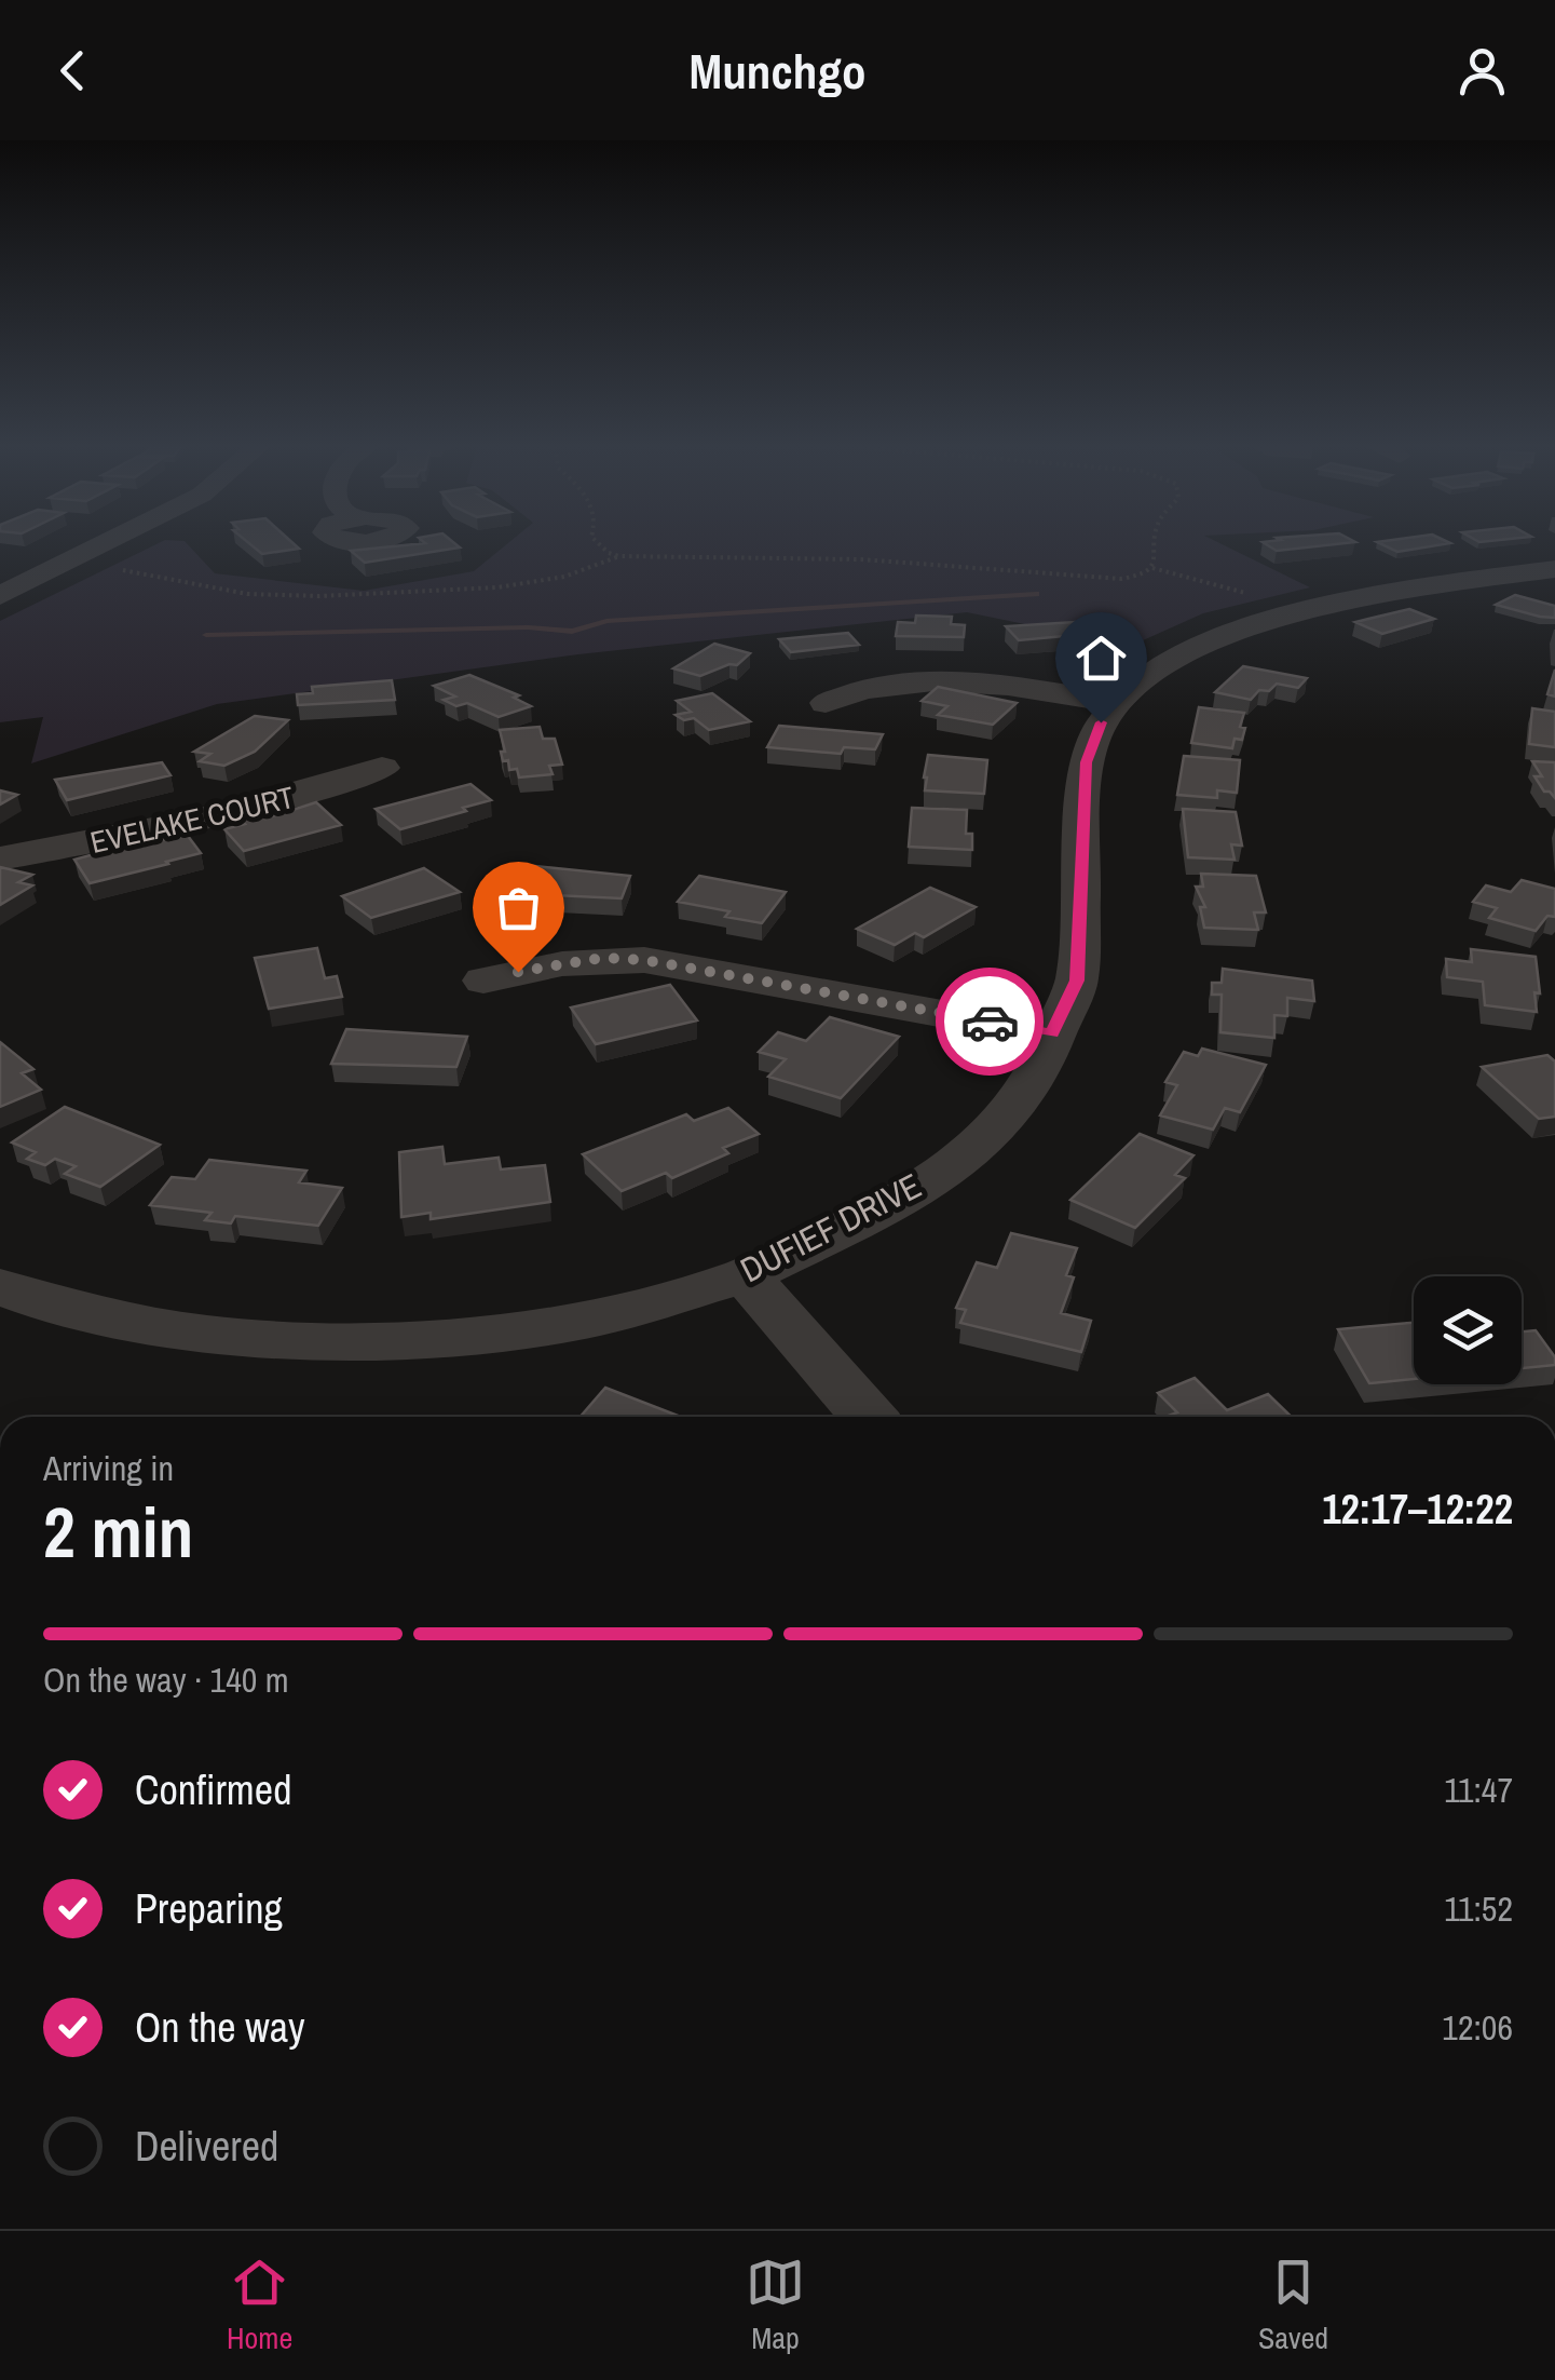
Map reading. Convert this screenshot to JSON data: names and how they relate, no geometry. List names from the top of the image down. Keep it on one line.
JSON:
{"streets":{"street":["EVELAKE COURT","DUFIEF DRIVE"]},"page":{"header":"Munchgo","heading":["2 min","Arriving in","12:17–12:22"],"bar":"On the way · 140 m","list":[["Confirmed","11:47"],["Preparing","11:52"],["On the way","12:06"],"Delivered"],"tabs":["Home","Map","Saved"]}}
